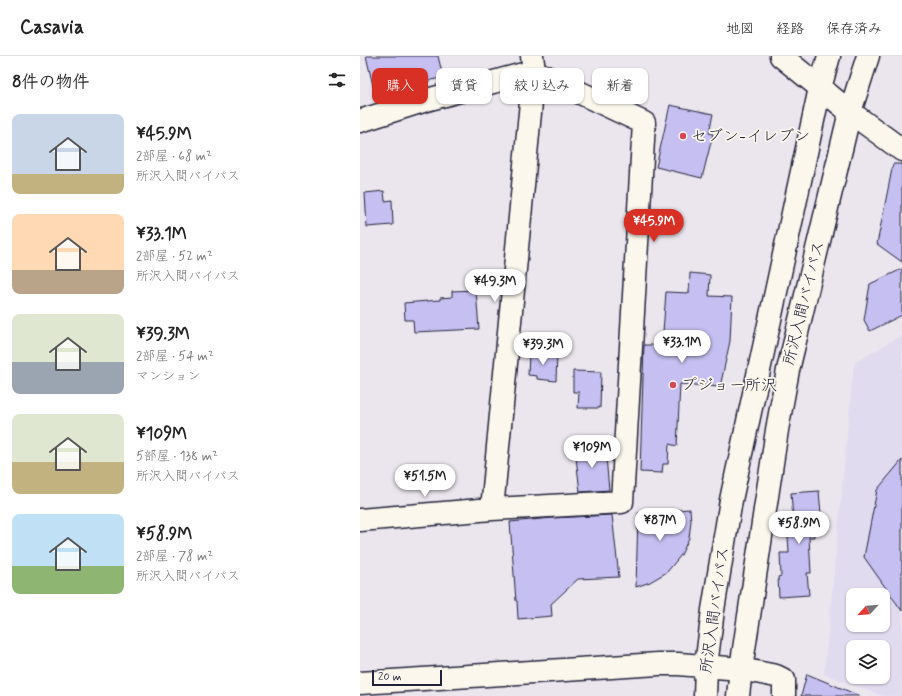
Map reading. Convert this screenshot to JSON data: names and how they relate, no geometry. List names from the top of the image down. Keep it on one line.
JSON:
{"streets":{"main road":["所沢入間バイパス"]},"places":["セブン-イレブン","プジョー所沢"],"scale_bar":"20 m","north":"bottom left","page":{"header":"Casavia","nav":["地図","経路","保存済み"],"heading":"8件の物件","chip":["購入","賃貸","絞り込み","新着"],"list":[{"name":"¥45.9M","note":"2部屋 · 68 m² · 所沢入間バイパス"},{"name":"¥33.1M","note":"2部屋 · 52 m² · 所沢入間バイパス"},{"name":"¥39.3M","note":"2部屋 · 54 m² · マンション"},{"name":"¥109M","note":"5部屋 · 138 m² · 所沢入間バイパス"},{"name":"¥58.9M","note":"2部屋 · 78 m² · 所沢入間バイパス"}],"price":["¥45.9M","¥49.3M","¥33.1M","¥39.3M","¥109M","¥51.5M","¥87M","¥58.9M"],"scale":"20 m"}}
